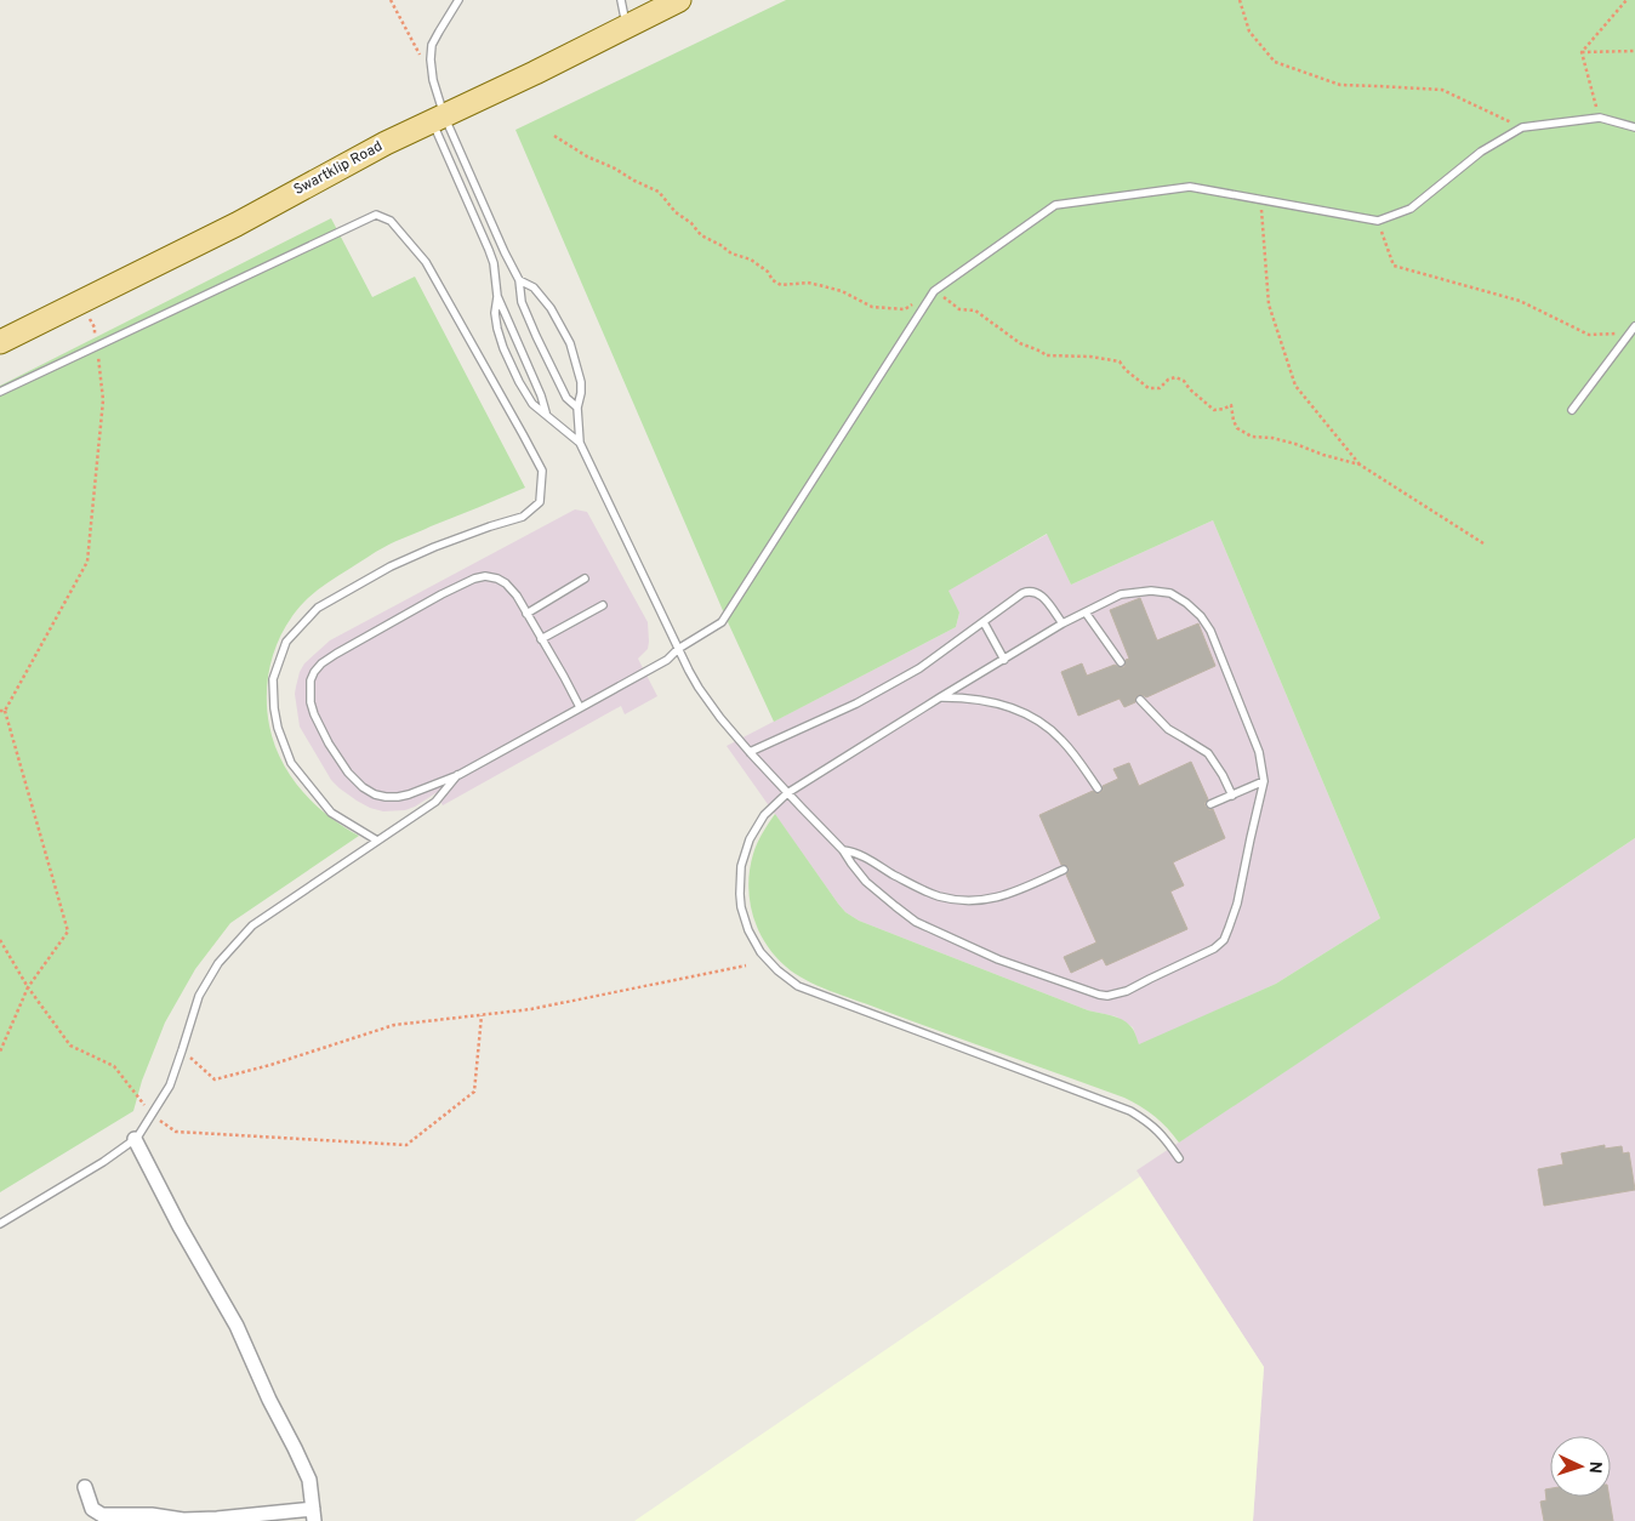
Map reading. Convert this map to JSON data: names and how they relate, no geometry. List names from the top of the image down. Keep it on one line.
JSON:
{"streets":{"main road":["Swartklip Road"]},"north":"right"}
